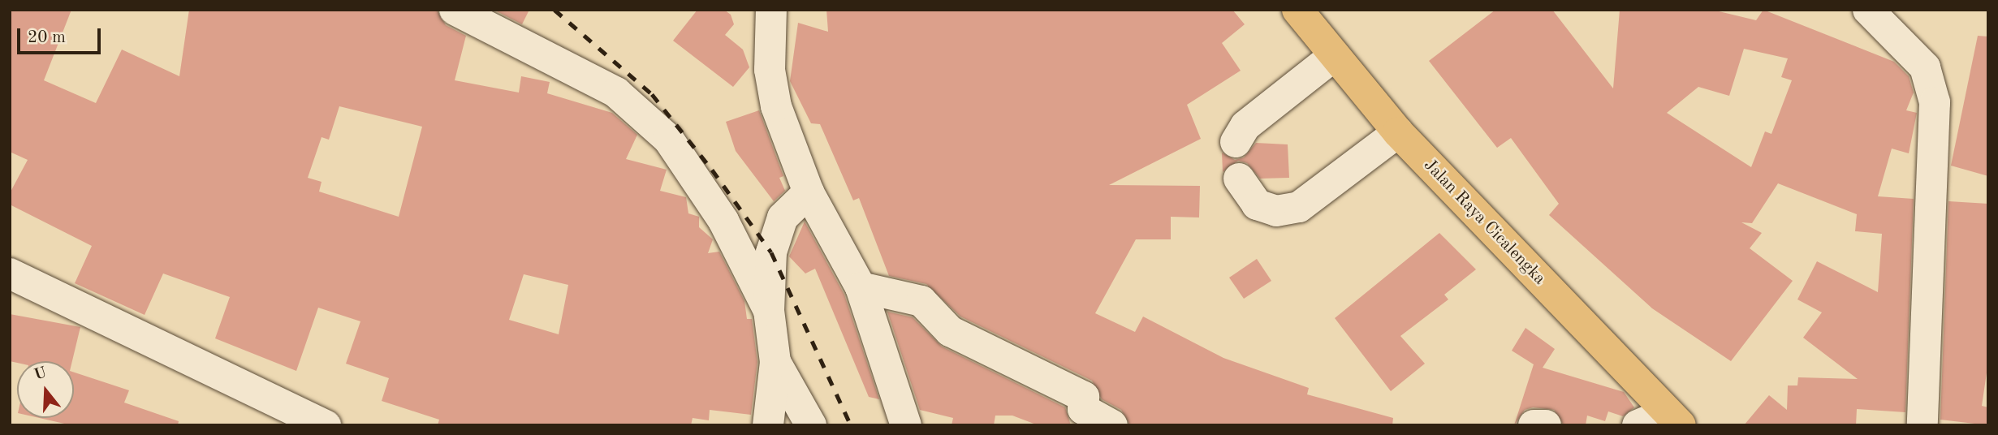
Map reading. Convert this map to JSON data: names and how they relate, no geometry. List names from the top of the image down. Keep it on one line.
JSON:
{"streets":{"main road":["Jalan Raya Cicalengka"]},"scale_bar":"20 m","north":"top"}
